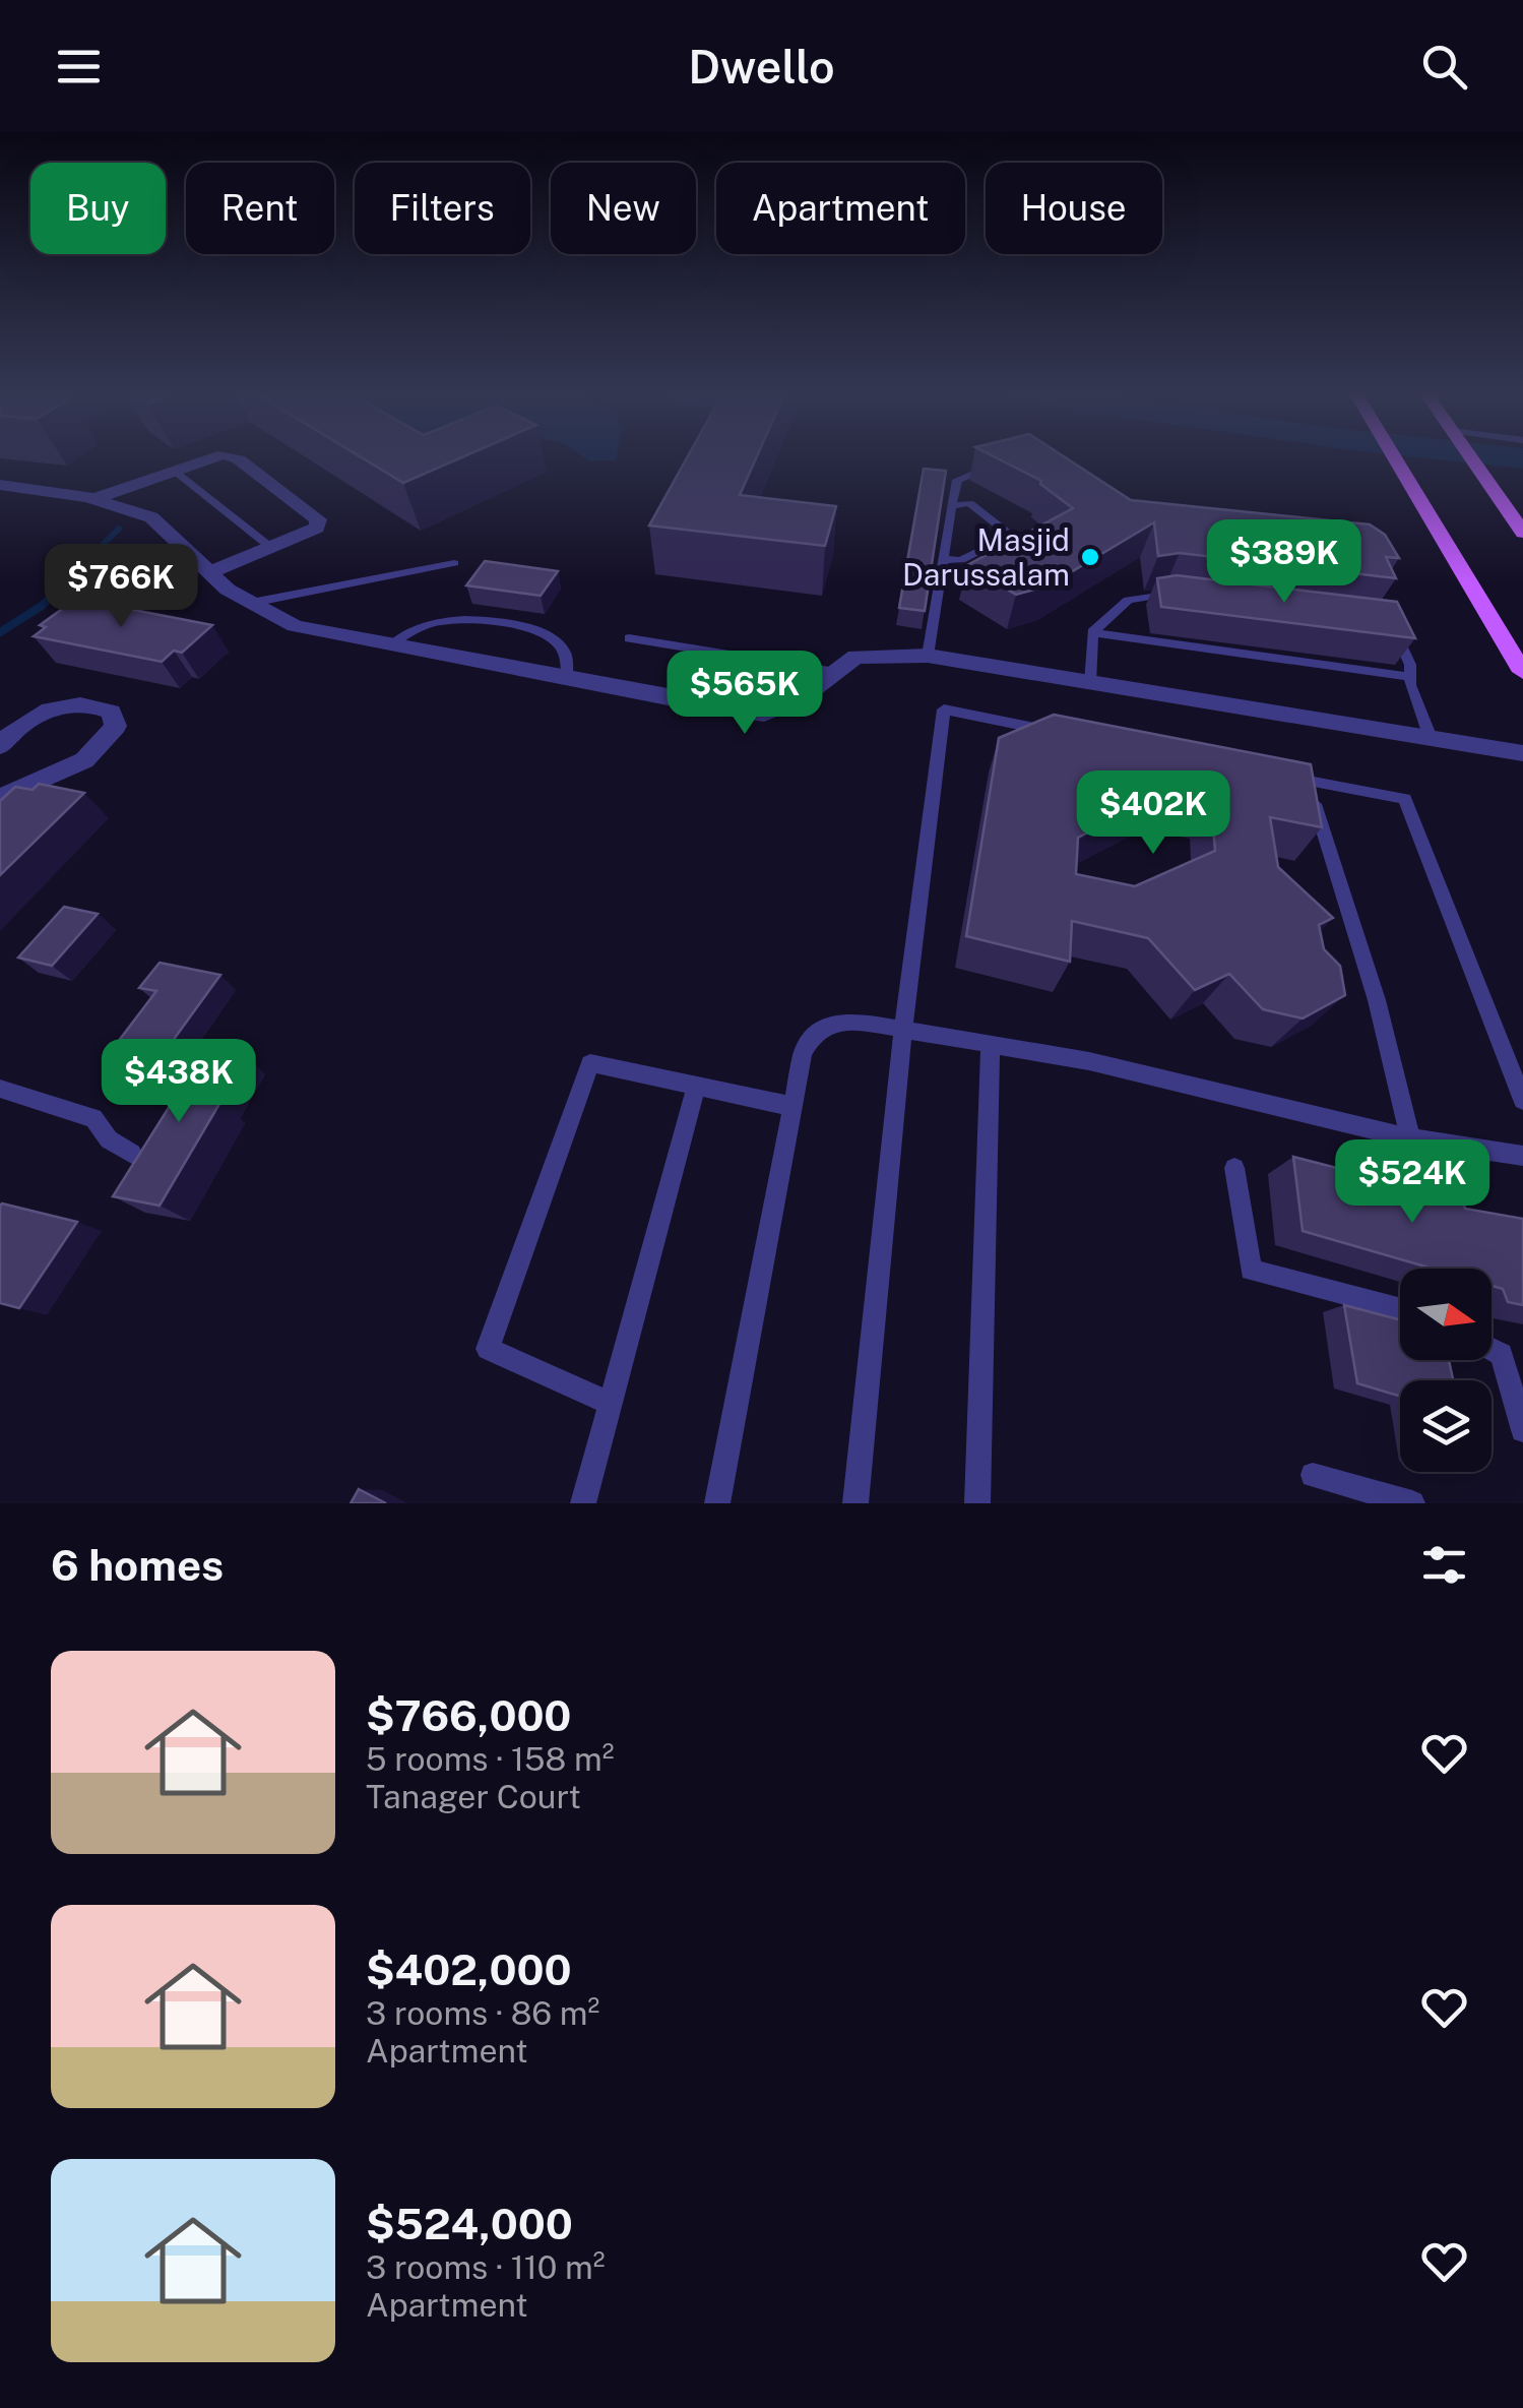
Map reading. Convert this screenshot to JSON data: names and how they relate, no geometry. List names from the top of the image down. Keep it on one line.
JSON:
{"places":["Masjid Darussalam"],"north":"right","page":{"header":"Dwello","chip":["Buy","Rent","Filters","New","Apartment","House"],"price":["$389K","$766K","$565K","$402K","$438K","$524K"],"heading":"6 homes","list":[{"name":"$766,000","note":"5 rooms · 158 m² · Tanager Court"},{"name":"$402,000","note":"3 rooms · 86 m² · Apartment"},{"name":"$524,000","note":"3 rooms · 110 m² · Apartment"}]}}
